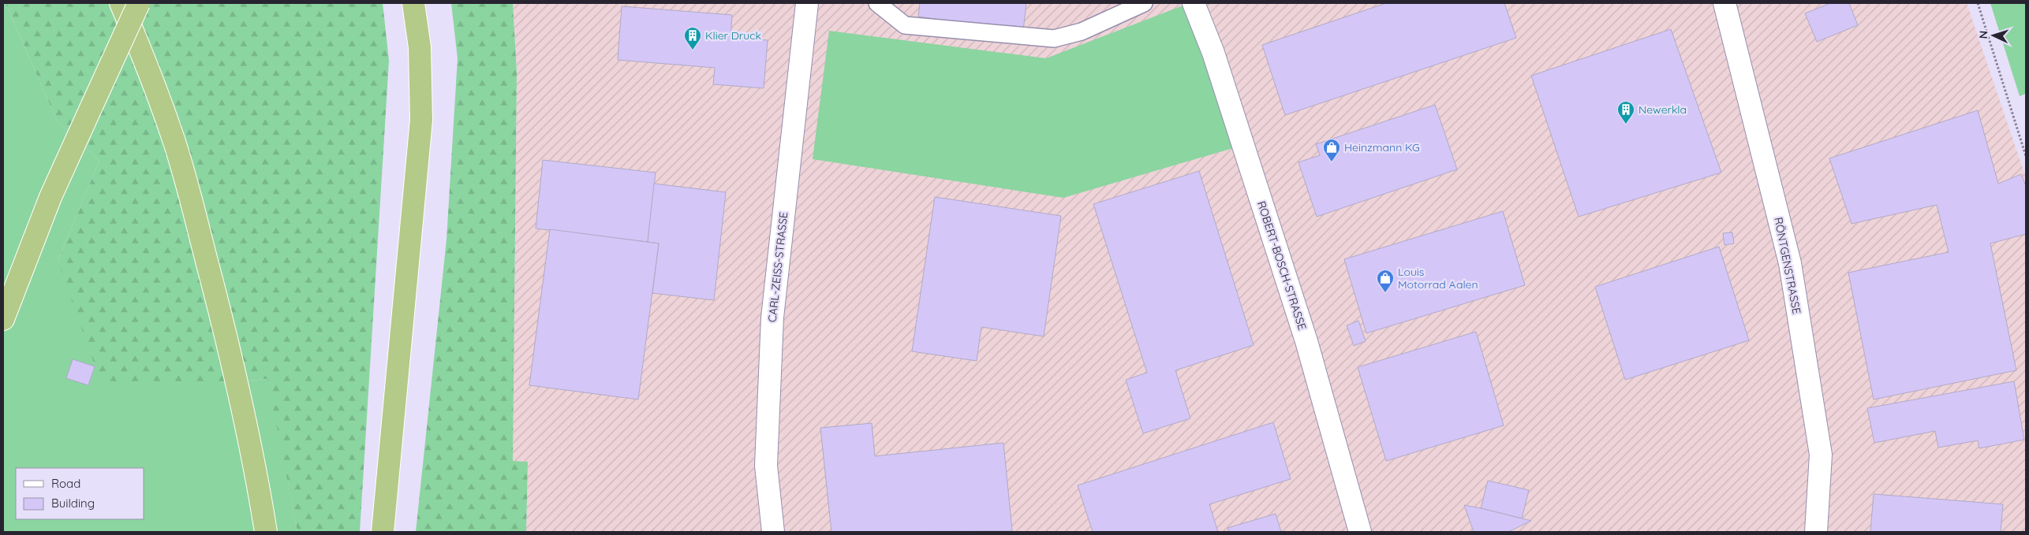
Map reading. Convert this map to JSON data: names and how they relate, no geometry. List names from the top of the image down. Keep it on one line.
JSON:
{"streets":{"street":["ROBERT-BOSCH-STRASSE","RÖNTGENSTRASSE","CARL-ZEISS-STRASSE"]},"places":{"building":["Klier Druck","Newerkla"],"shop":["Heinzmann KG","Louis Motorrad Aalen"]},"legend":["Road","Building"],"north":"left"}
